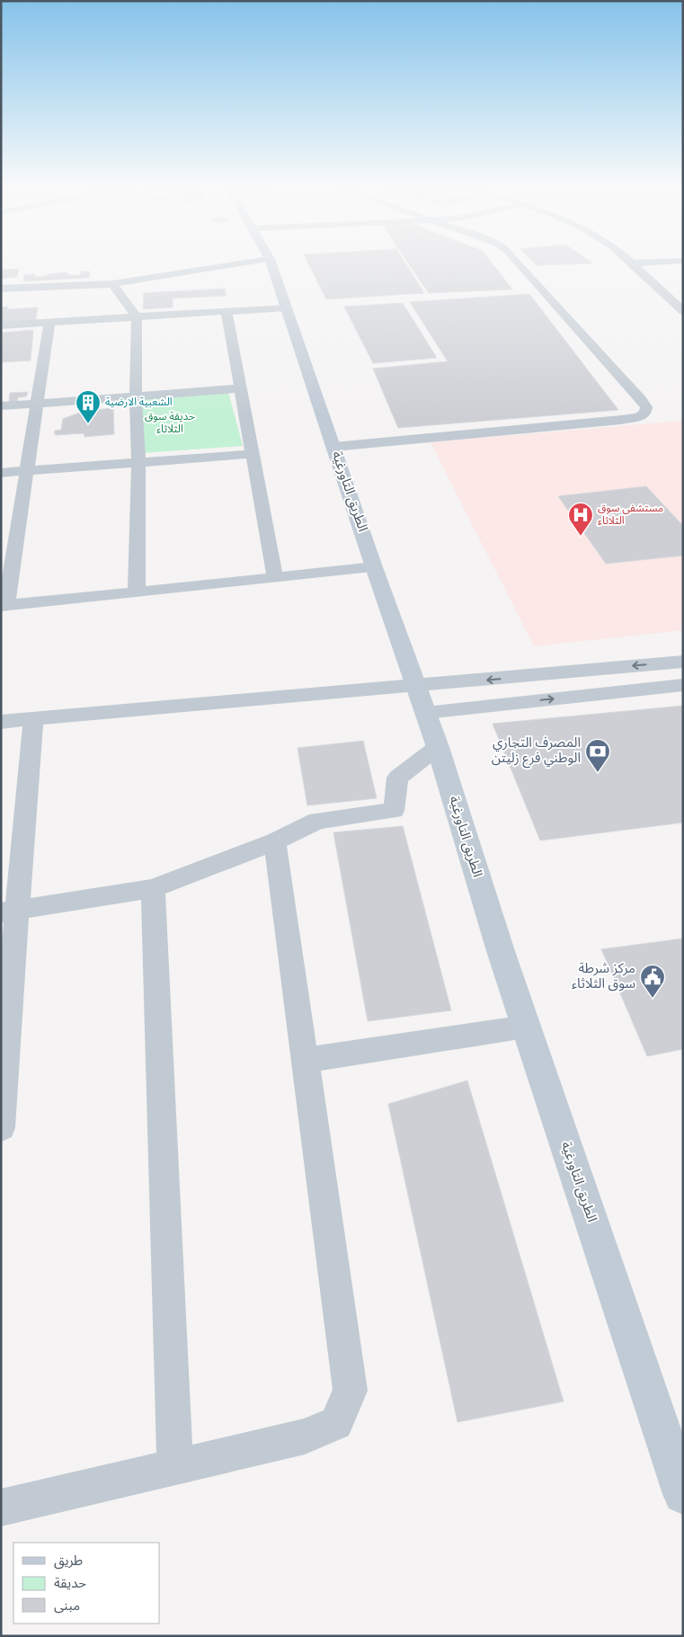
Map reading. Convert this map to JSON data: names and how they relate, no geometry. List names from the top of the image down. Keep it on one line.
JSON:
{"streets":{"street":["الطريق التاورغية"]},"parks":["حديقة سوق الثلاثاء"],"places":{"building":["الشعبية الارضية"],"hospital":["مستشفى سوق الثلاثاء"],"bank":["المصرف التجاري الوطني فرع زليتن"],"public building":["مركز شرطة سوق الثلاثاء"]},"legend":["طريق","حديقة","مبنى"]}
